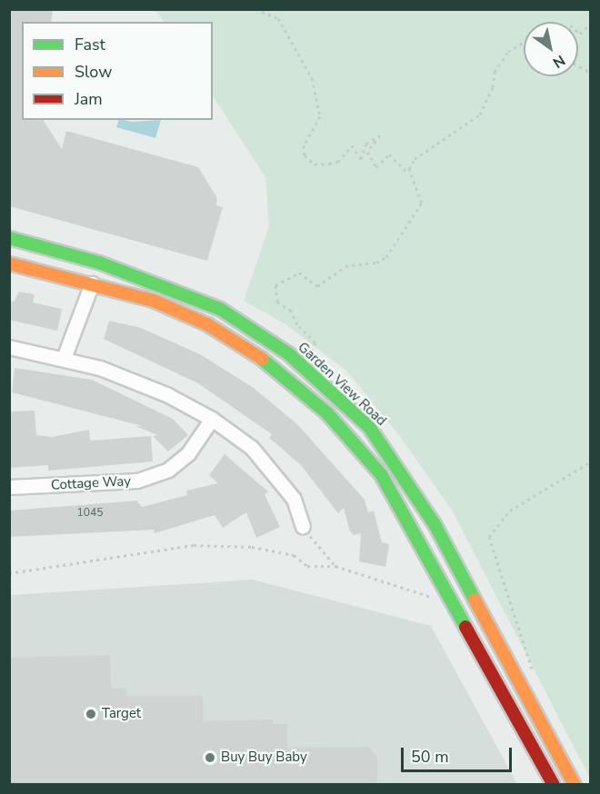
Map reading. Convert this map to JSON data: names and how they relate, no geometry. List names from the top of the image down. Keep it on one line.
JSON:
{"streets":{"main road":["Garden View Road"],"street":["Cottage Way"]},"places":["Target","Buy Buy Baby"],"house_numbers":["1045"],"legend":["Fast","Slow","Jam"],"scale_bar":"50 m","north":"bottom right"}
